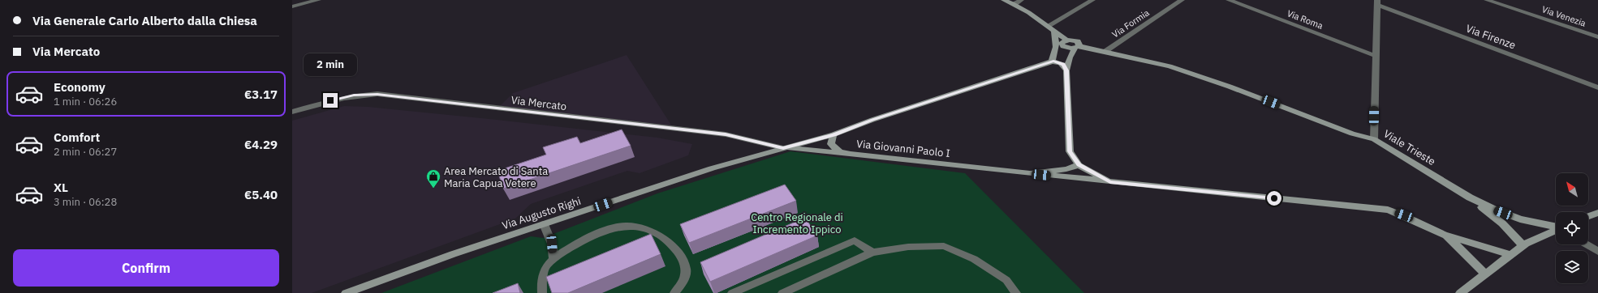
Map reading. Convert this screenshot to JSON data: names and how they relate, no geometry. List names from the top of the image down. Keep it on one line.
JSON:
{"streets":{"street":["Via Venezia","Via Roma","Via Formia","Via Firenze","Via Mercato","Viale Trieste","Via Giovanni Paolo I","Via Augusto Righi"]},"crossings":[["Via Roma","Viale Trieste"],["Via Firenze","Viale Trieste"],["Via Mercato","Via Augusto Righi"],["Via Giovanni Paolo I","Via Augusto Righi"]],"parks":["Centro Regionale di Incremento Ippico"],"places":{"shop":["Area Mercato di Santa Maria Capua Vetere"]},"north":"top left","page":{"banner":["Via Generale Carlo Alberto dalla Chiesa","Via Mercato"],"bubble":"2 min","list":[{"name":"Economy","note":"1 min · 06:26","value":"€3.17"},{"name":"Comfort","note":"2 min · 06:27","value":"€4.29"},{"name":"XL","note":"3 min · 06:28","value":"€5.40"}],"buttons":"Confirm"}}
